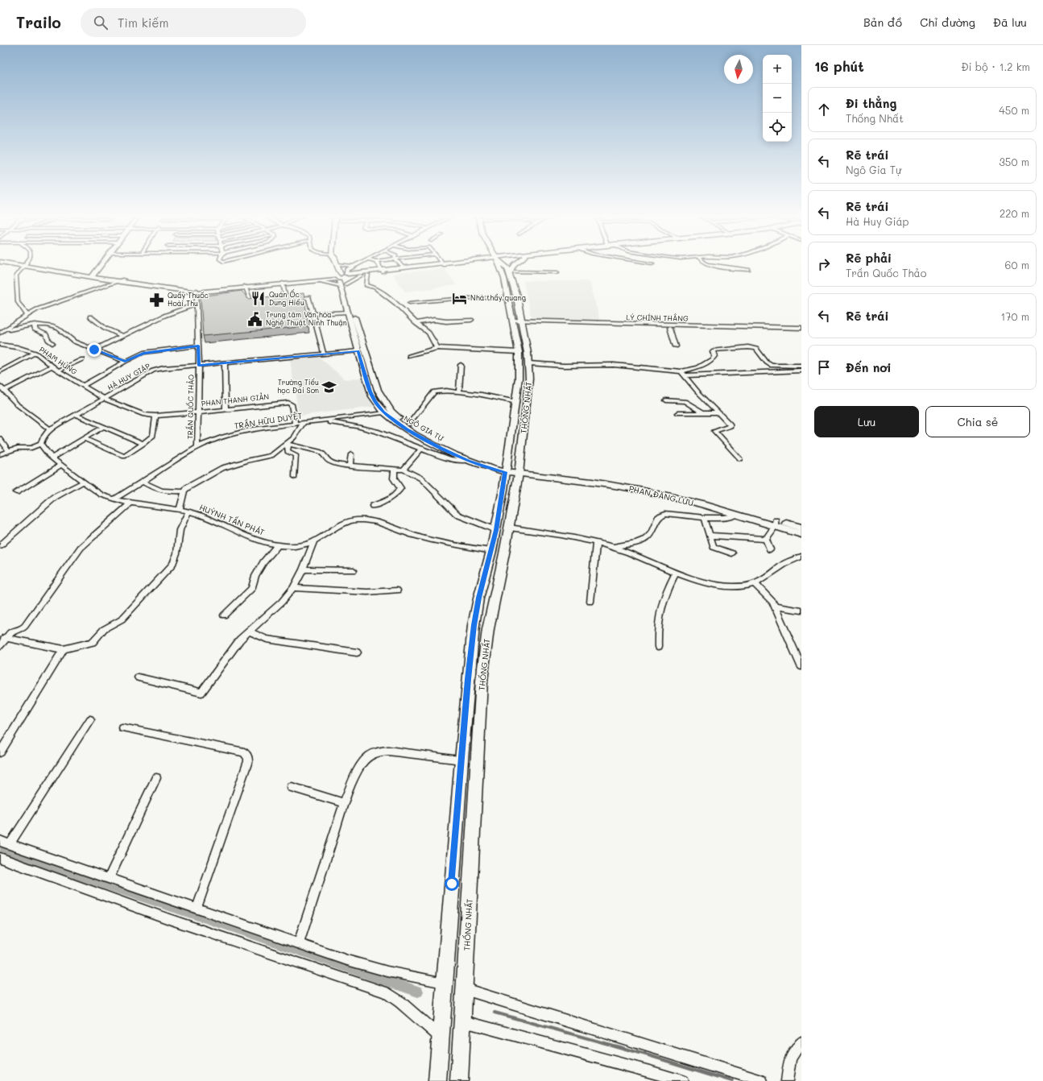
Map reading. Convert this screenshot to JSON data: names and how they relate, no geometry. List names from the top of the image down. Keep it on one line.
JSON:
{"streets":{"main road":["THỐNG NHẤT","NGÔ GIA TỰ","PHAN ĐĂNG LƯU"],"street":["LÝ CHÍNH THẮNG","PHẠM HÙNG","HÀ HUY GIÁP","PHAN THANH GIẢN","TRẦN QUỐC THẢO","TRẦN HỮU DUYỆT","HUỲNH TẤN PHÁT"]},"crossings":[["LÝ CHÍNH THẮNG","THỐNG NHẤT"],["PHẠM HÙNG","HÀ HUY GIÁP"],["PHẠM HÙNG","PHAN THANH GIẢN"],["HÀ HUY GIÁP","TRẦN QUỐC THẢO"],["HÀ HUY GIÁP","NGÔ GIA TỰ"],["PHAN THANH GIẢN","TRẦN QUỐC THẢO"],["PHAN THANH GIẢN","TRẦN HỮU DUYỆT"],["TRẦN QUỐC THẢO","TRẦN HỮU DUYỆT"],["THỐNG NHẤT","NGÔ GIA TỰ"],["THỐNG NHẤT","PHAN ĐĂNG LƯU"],["THỐNG NHẤT","HUỲNH TẤN PHÁT"],["TRẦN HỮU DUYỆT","NGÔ GIA TỰ"],["TRẦN HỮU DUYỆT","HUỲNH TẤN PHÁT"]],"places":{"hotel":["Nhà thầy quang"],"restaurant":["Quán Ốc Dung Hiếu"],"pharmacy":["Quầy Thuốc Hoài Thu"],"public building":["Trung tâm Văn hóa Nghệ Thuật Ninh Thuận"],"school or university":["Trường Tiểu học Đài Sơn"]},"north":"bottom","page":{"header":"Trailo","search":"Tìm kiếm","nav":["Bản đồ","Chỉ đường","Đã lưu"],"heading":["16 phút","Đi bộ · 1.2 km"],"map_buttons":["+","−"],"list":[["Đi thẳng","Thống Nhất","450 m"],["Rẽ trái","Ngô Gia Tự","350 m"],["Rẽ trái","Hà Huy Giáp","220 m"],["Rẽ phải","Trần Quốc Thảo","60 m"],["Rẽ trái","170 m"],"Đến nơi"],"buttons":["Lưu","Chia sẻ"]}}
